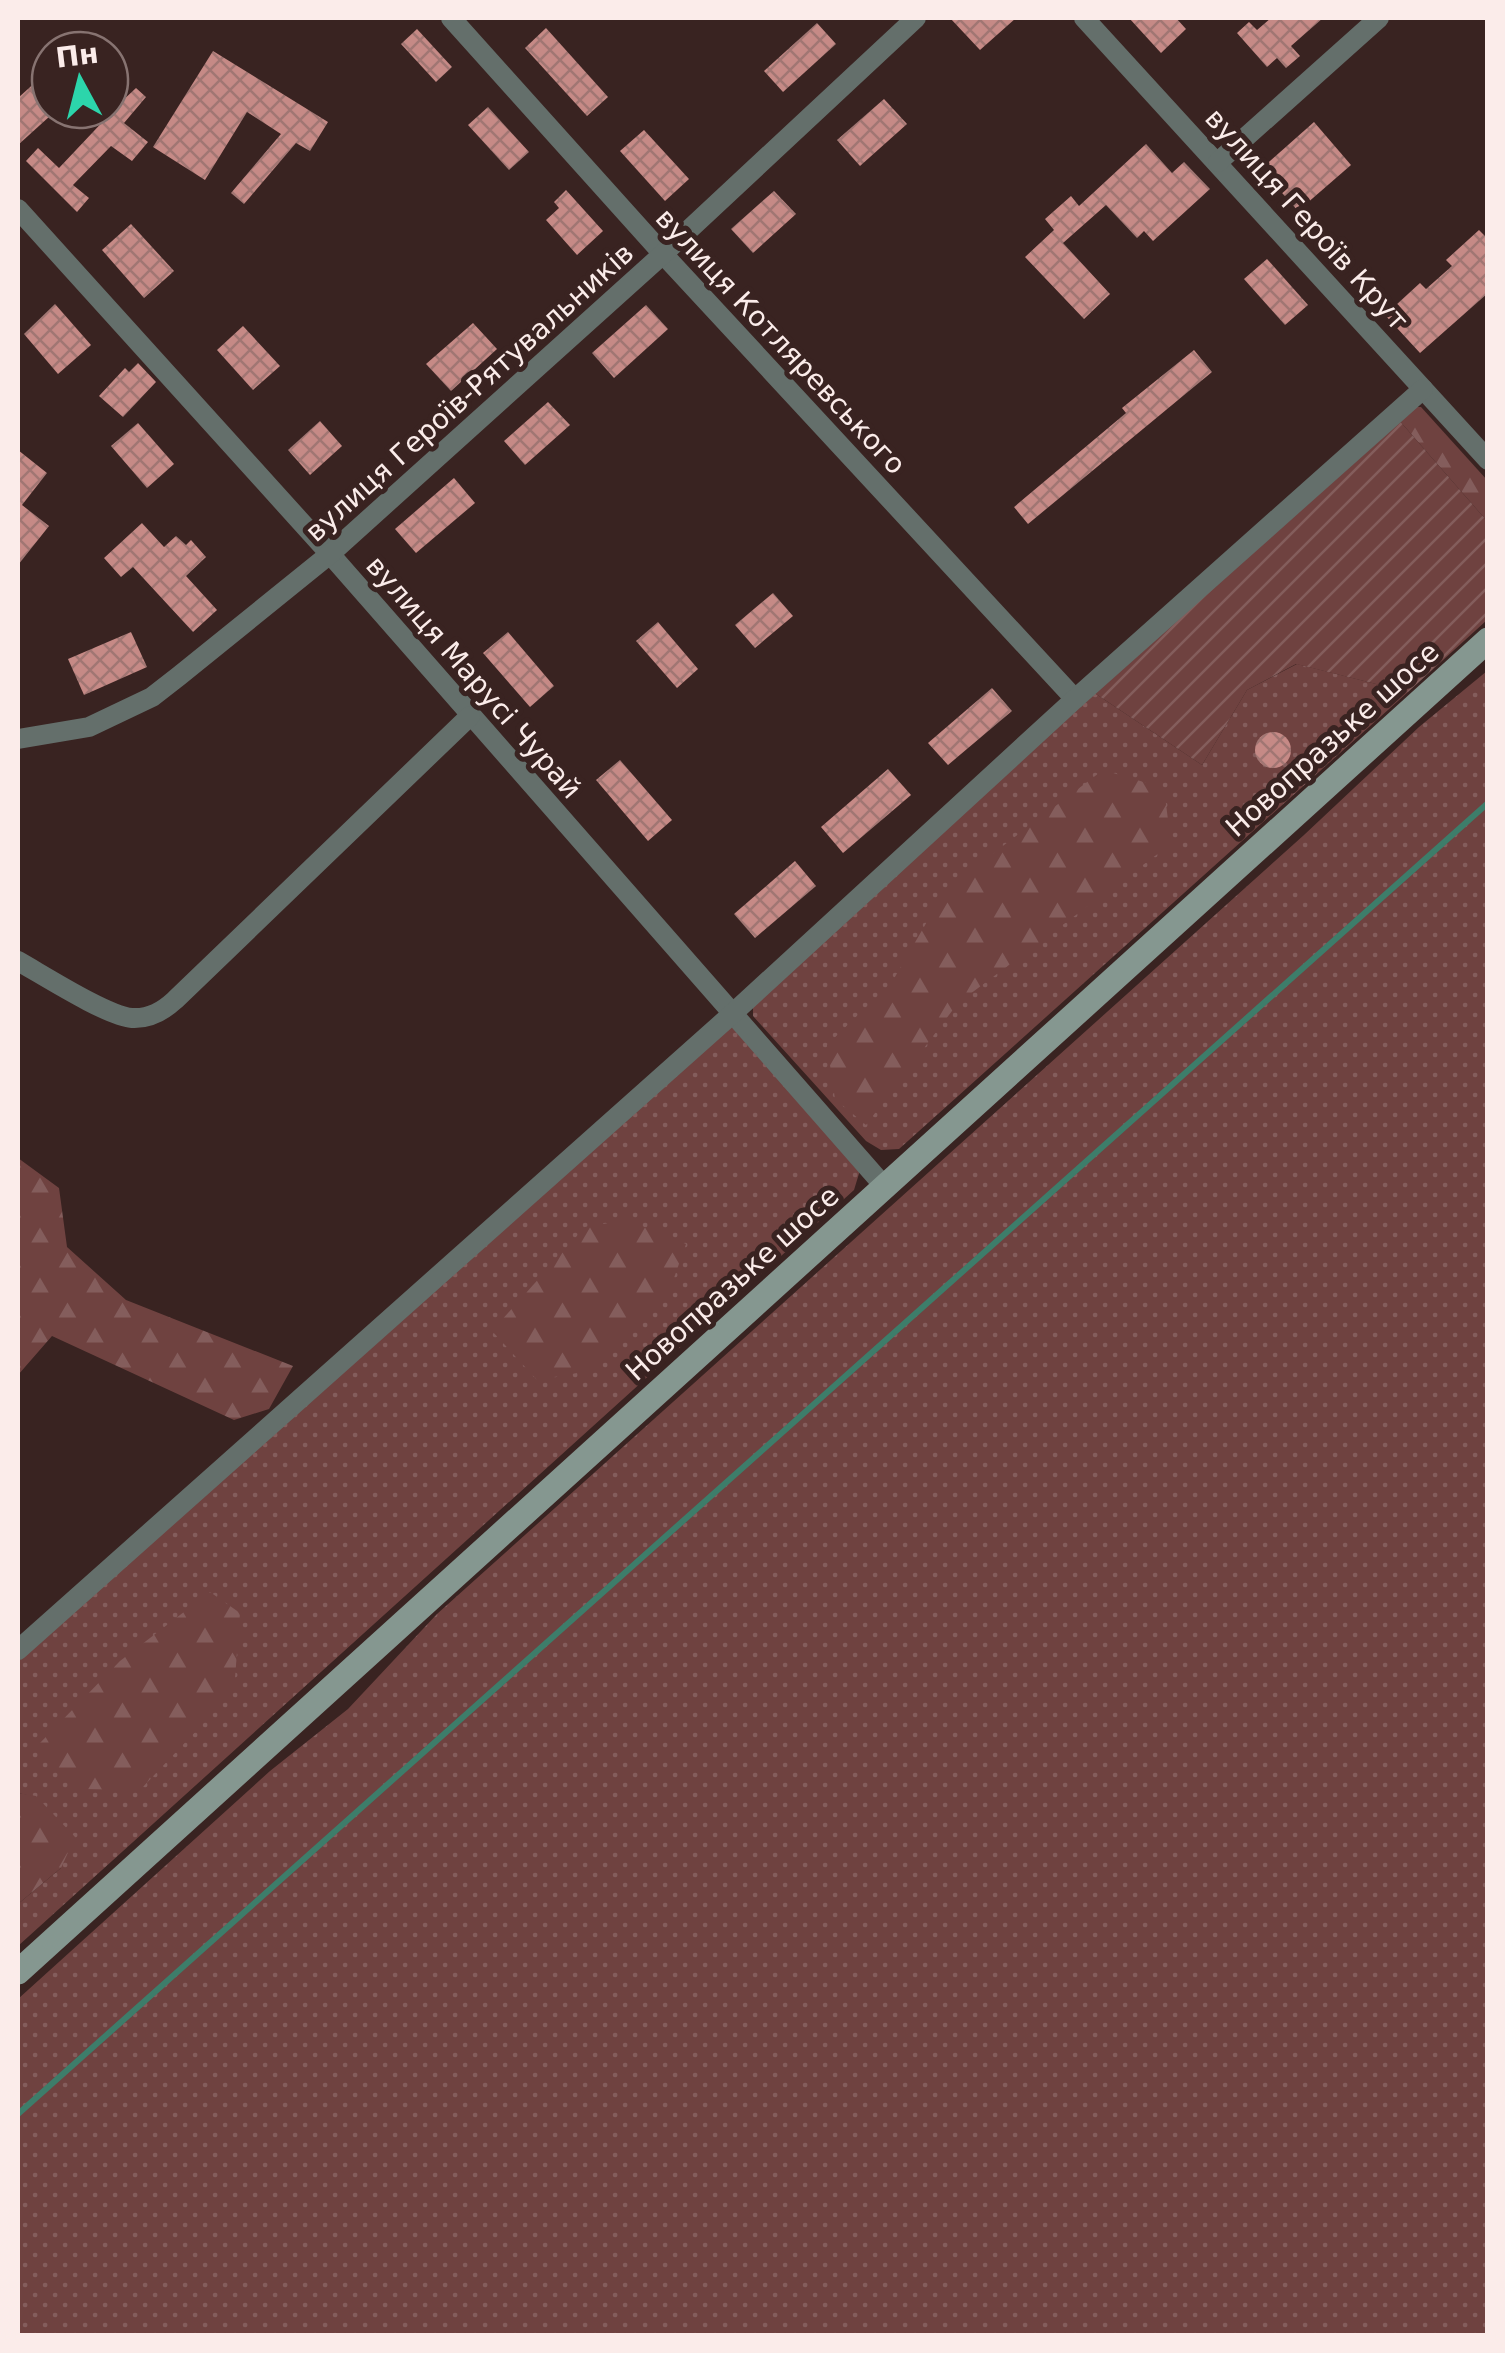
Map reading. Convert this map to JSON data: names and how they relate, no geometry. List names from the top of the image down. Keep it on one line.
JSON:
{"streets":{"main road":["Новопразьке шосе"],"street":["вулиця Героїв Крут","вулиця Котляревського","вулиця Героїв-Рятувальників","вулиця Марусі Чурай"]},"crossings":[["вулиця Котляревського","вулиця Героїв-Рятувальників"],["вулиця Героїв-Рятувальників","вулиця Марусі Чурай"],["вулиця Марусі Чурай","Новопразьке шосе"]],"north":"top"}
